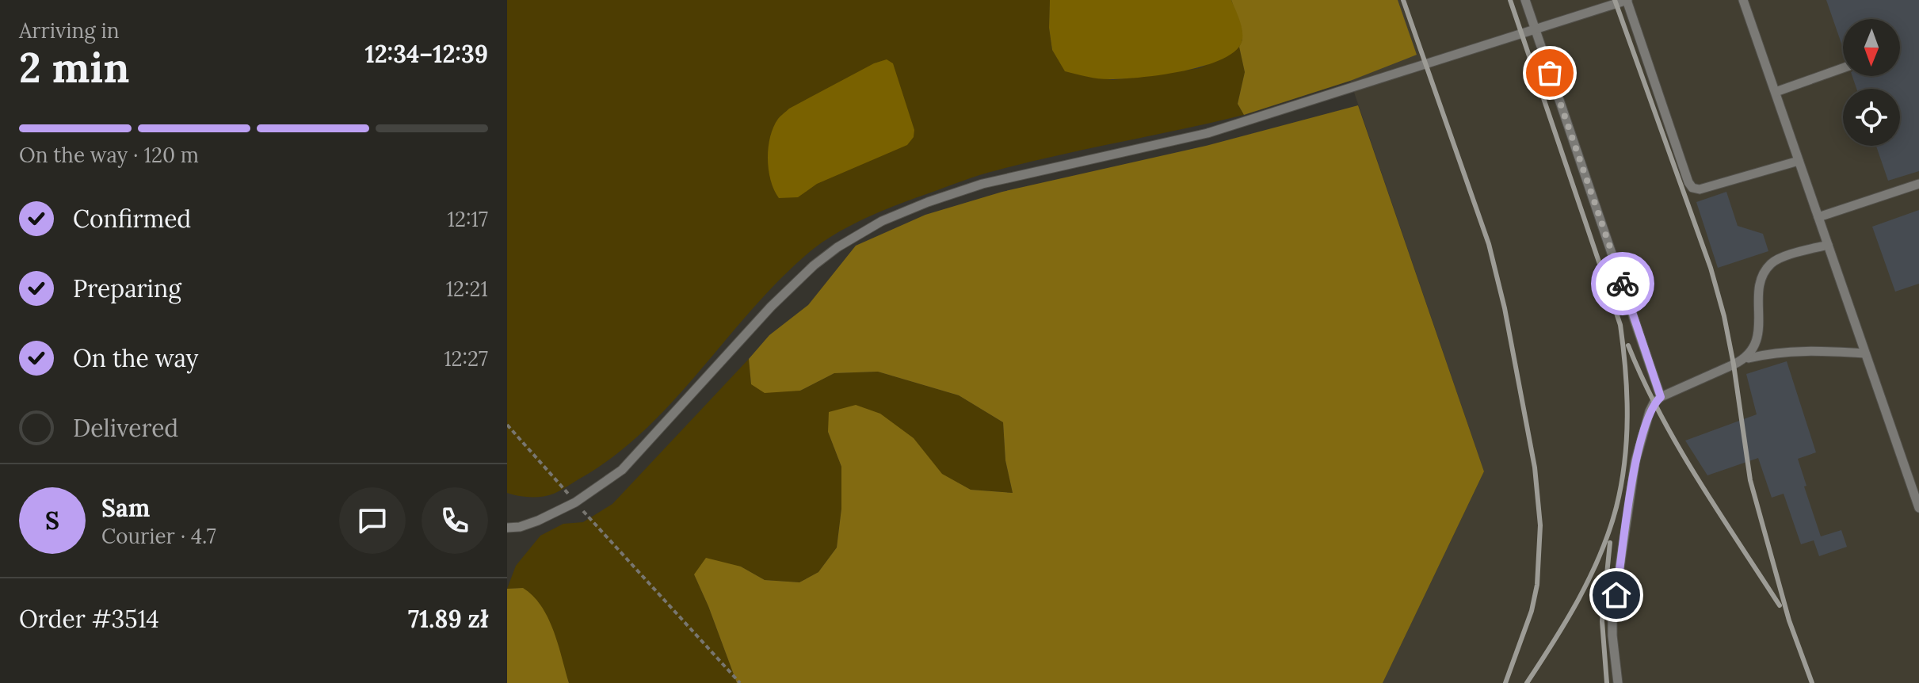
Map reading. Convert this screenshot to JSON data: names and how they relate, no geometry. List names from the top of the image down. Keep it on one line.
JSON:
{"north":"bottom","page":{"heading":["2 min","Arriving in","12:34–12:39"],"panel":["Sam","Courier · 4.7","Order #3514","71.89 zł"],"bar":"On the way · 120 m","list":[["Confirmed","12:17"],["Preparing","12:21"],["On the way","12:27"],"Delivered"],"round":"S"}}
